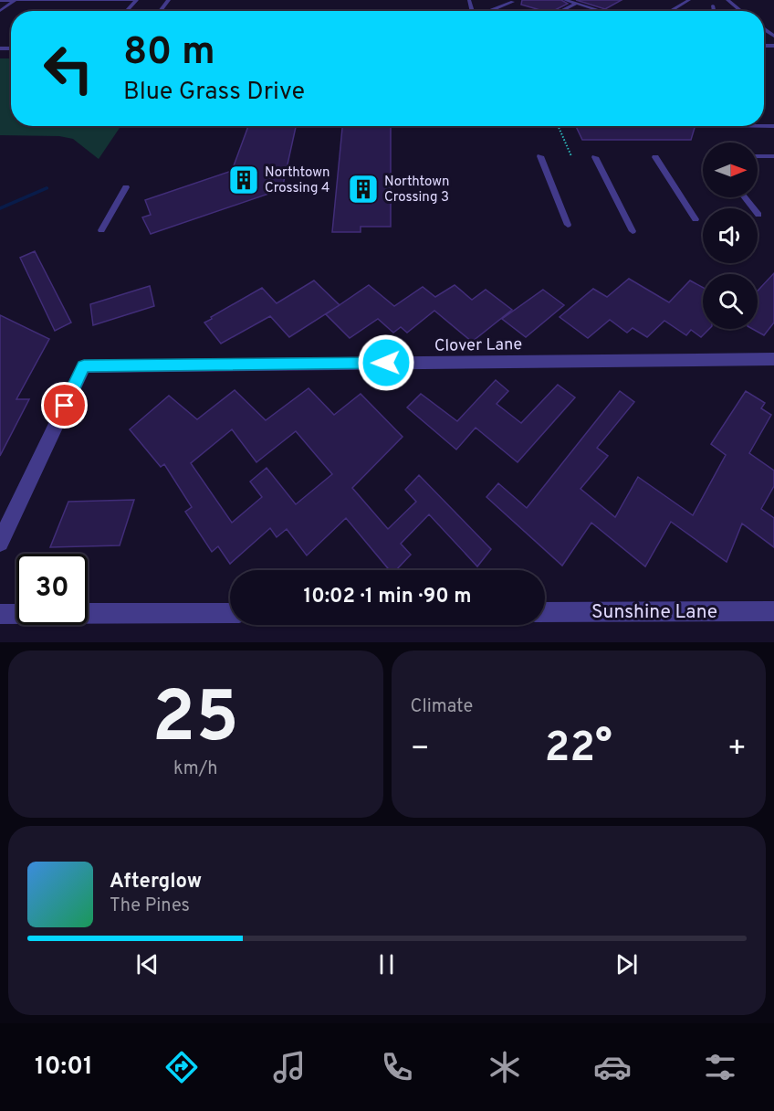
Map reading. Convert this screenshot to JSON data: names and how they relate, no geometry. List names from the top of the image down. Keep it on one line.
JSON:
{"streets":{"street":["Clover Lane","Sunshine Lane"]},"places":{"building":["Northtown Crossing 4","Northtown Crossing 3"]},"north":"right","page":{"turn":["80 m","Blue Grass Drive"],"limit":"30","trip":"10:02 · 1 min · 90 m","tile":[["25","km/h"],"Climate"],"heat":["−","22°","+"],"song":["Afterglow","The Pines"],"tabs":"10:01"}}
